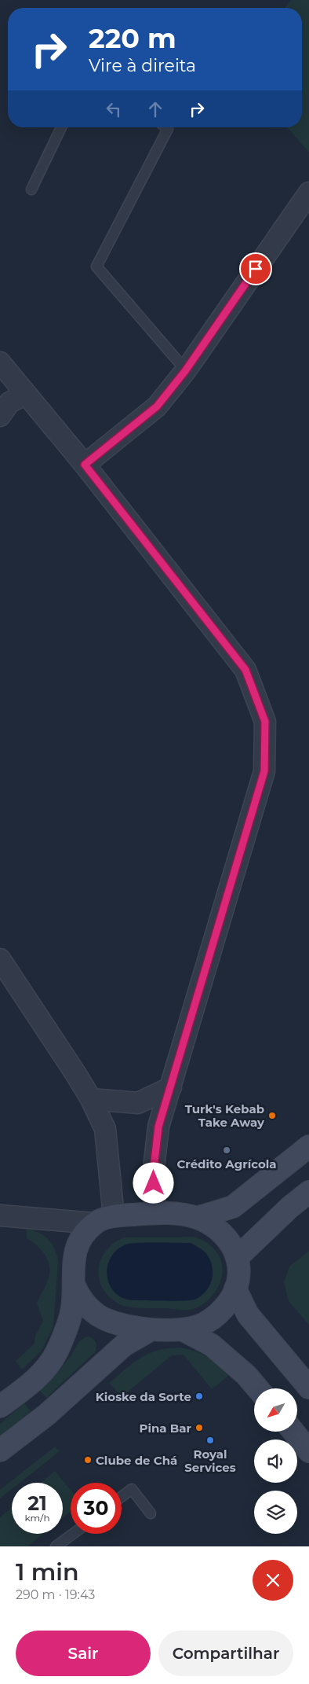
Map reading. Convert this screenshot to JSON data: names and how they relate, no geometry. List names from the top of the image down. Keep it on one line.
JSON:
{"places":["Turk's Kebab Take Away","Crédito Agrícola","Kioske da Sorte","Pina Bar","Royal Services","Clube de Chá"],"north":"bottom left","page":{"turn":["220 m","Vire à direita"],"speed":"21 km/h","limit":"30","heading":["1 min","290 m · 19:43"],"buttons":["Sair","Compartilhar"]}}
